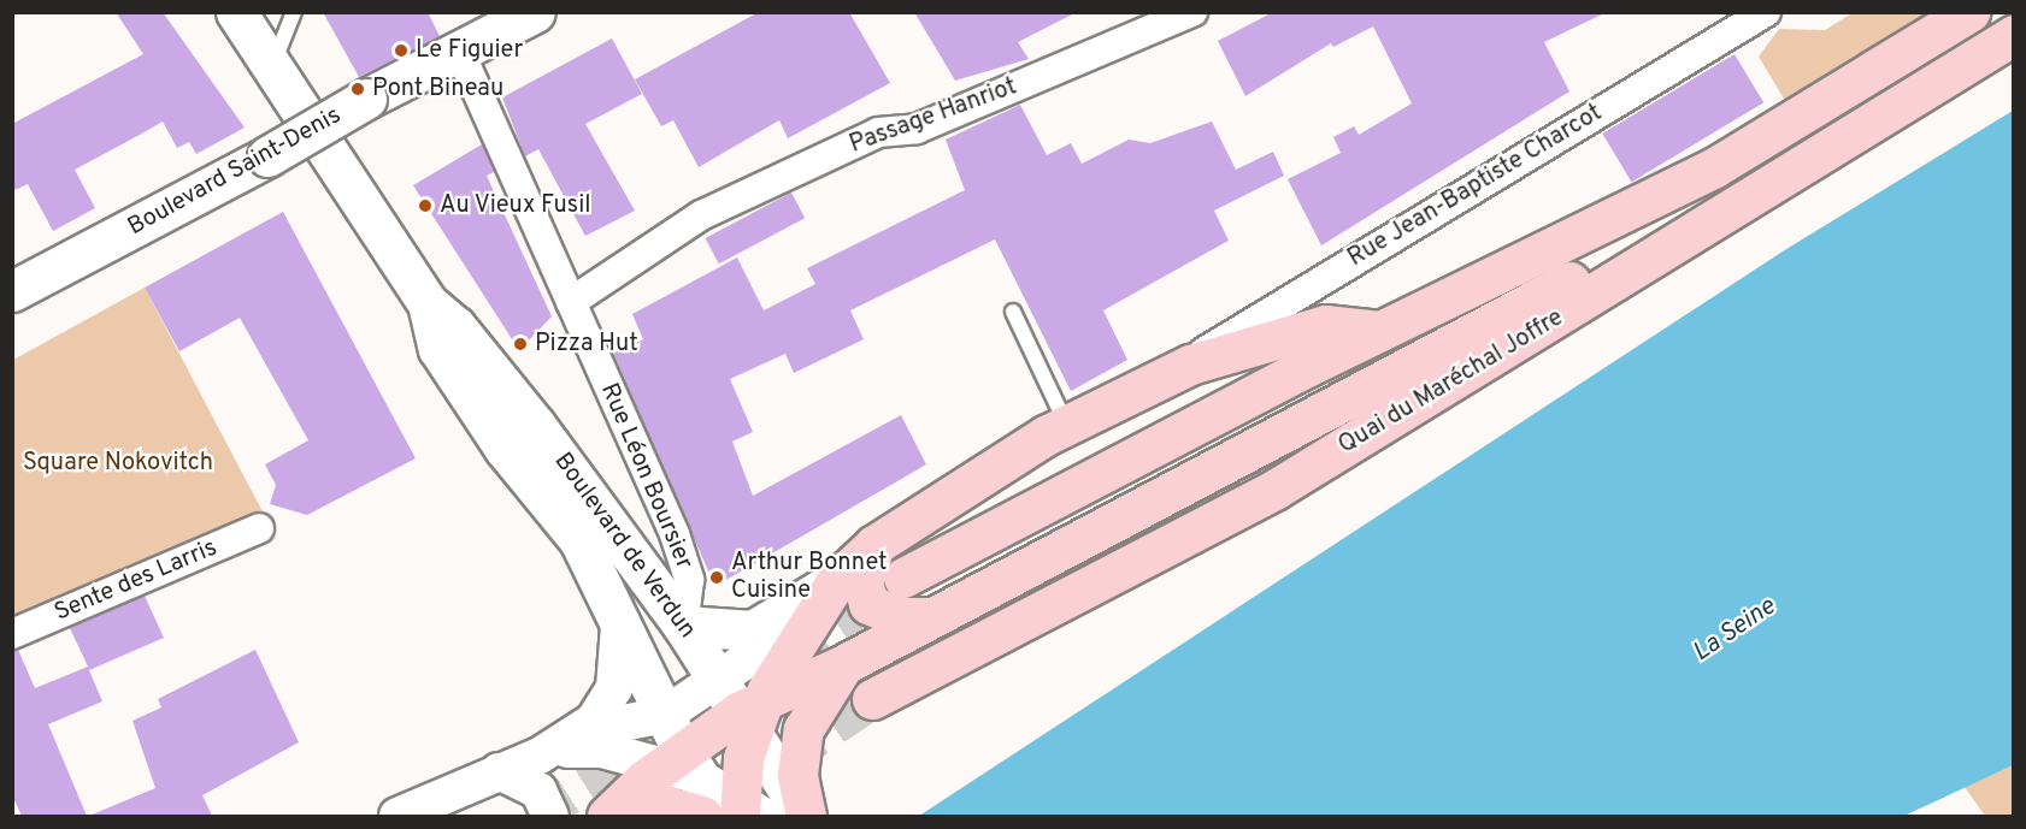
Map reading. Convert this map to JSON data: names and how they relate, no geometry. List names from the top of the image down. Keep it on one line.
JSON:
{"streets":{"main road":["Boulevard Saint-Denis","Quai du Maréchal Joffre","Boulevard de Verdun"],"street":["Passage Hanriot","Rue Jean-Baptiste Charcot","Rue Léon Boursier","Sente des Larris"]},"crossings":[["Passage Hanriot","Rue Léon Boursier"],["Boulevard Saint-Denis","Rue Léon Boursier"],["Rue Léon Boursier","Boulevard de Verdun"]],"water":["La Seine"],"parks":["Square Nokovitch"],"places":["Le Figuier","Pont Bineau","Au Vieux Fusil","Pizza Hut","Arthur Bonnet Cuisine"]}
